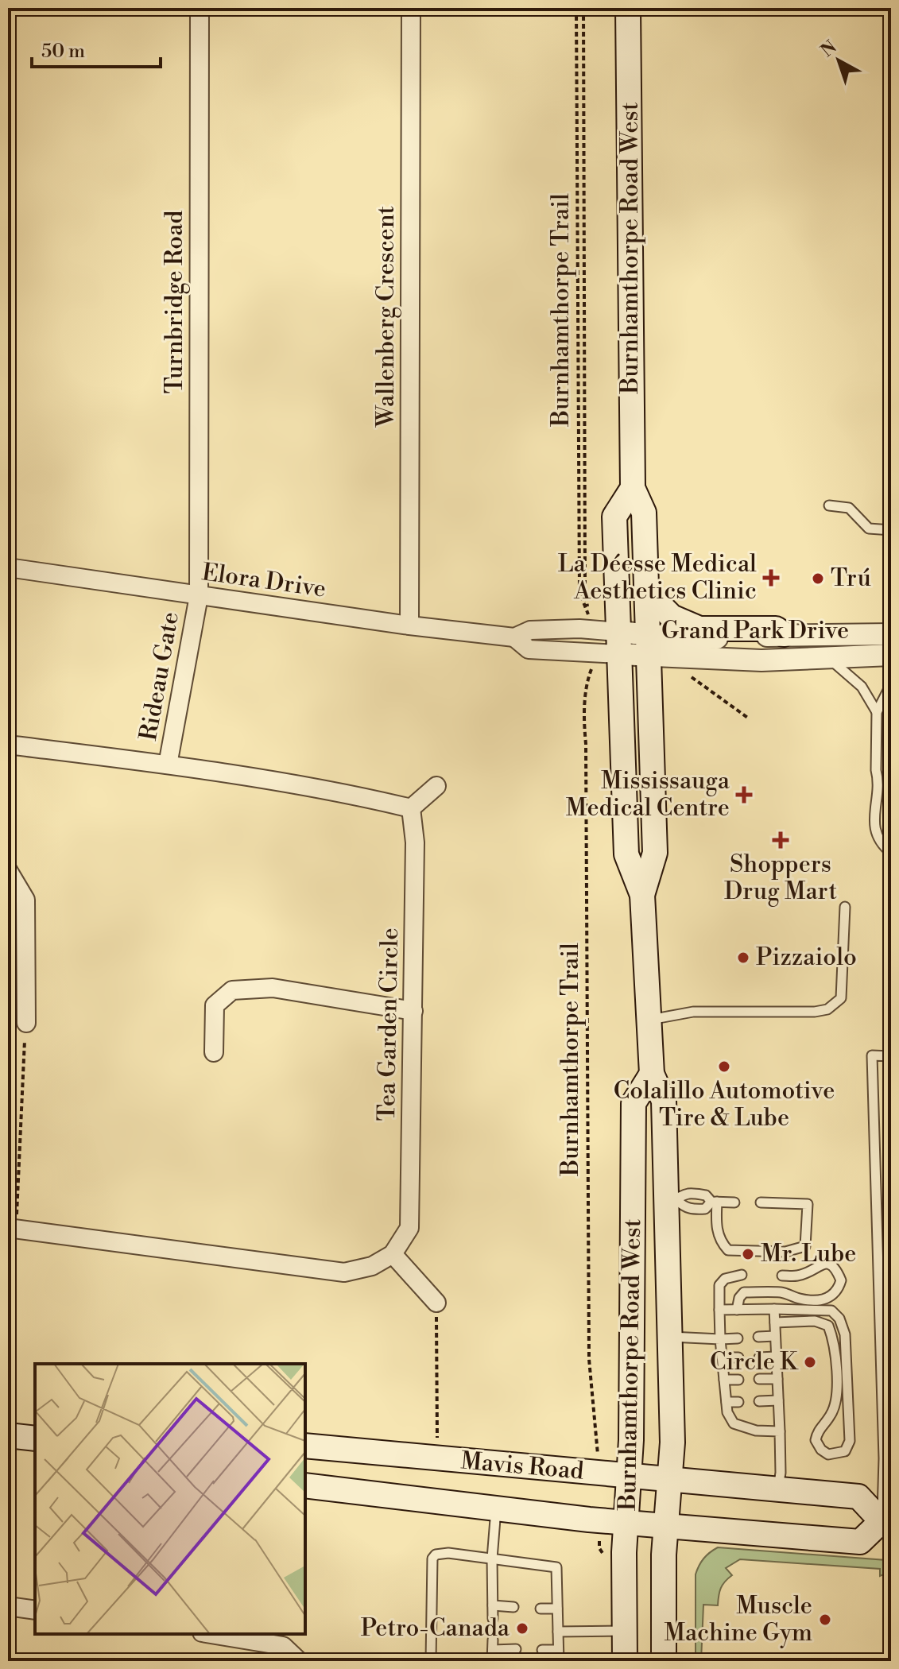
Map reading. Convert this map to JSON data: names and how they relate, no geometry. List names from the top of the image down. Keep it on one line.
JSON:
{"streets":{"main road":["Burnhamthorpe Road West","Mavis Road"],"street":["Turnbridge Road","Wallenberg Crescent","Elora Drive","Grand Park Drive","Rideau Gate","Tea Garden Circle"],"path":["Burnhamthorpe Trail"]},"crossings":[["Burnhamthorpe Road West","Elora Drive"],["Burnhamthorpe Road West","Grand Park Drive"],["Burnhamthorpe Road West","Mavis Road"],["Turnbridge Road","Elora Drive"],["Turnbridge Road","Rideau Gate"],["Wallenberg Crescent","Elora Drive"],["Elora Drive","Grand Park Drive"],["Elora Drive","Rideau Gate"]],"places":{"health":["La Déesse Medical Aesthetics Clinic","Mississauga Medical Centre","Shoppers Drug Mart"],"other":["Trú","Pizzaiolo","Colalillo Automotive Tire & Lube","Mr. Lube","Circle K","Muscle Machine Gym","Petro-Canada"]},"scale_bar":"50 m","north":"top left"}
